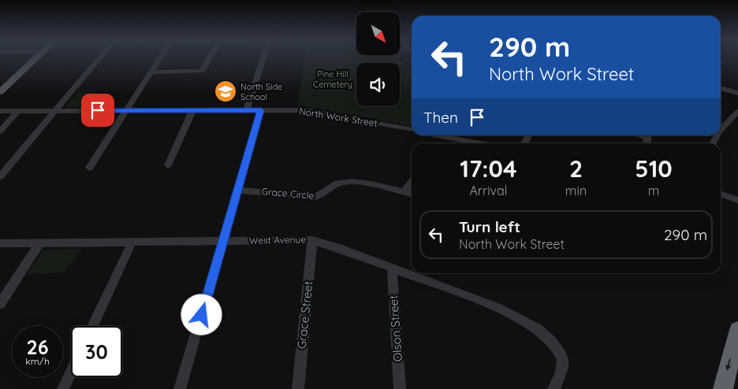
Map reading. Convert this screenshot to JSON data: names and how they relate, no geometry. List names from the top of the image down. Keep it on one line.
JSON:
{"streets":{"street":["North Work Street","Grace Circle","West Avenue","Grace Street","Olson Street"]},"crossings":[["West Avenue","Grace Street"],["West Avenue","Olson Street"]],"parks":["Pine Hill Cemetery"],"places":{"school or university":["North Side School"]},"north":"bottom right","page":{"turn":["290 m","North Work Street"],"then":"Then","eta":["17:04","Arrival","2","min","510","m"],"list":[{"name":"Turn left","note":"North Work Street","value":"290 m"}],"speed":"26 km/h","limit":"30"}}
